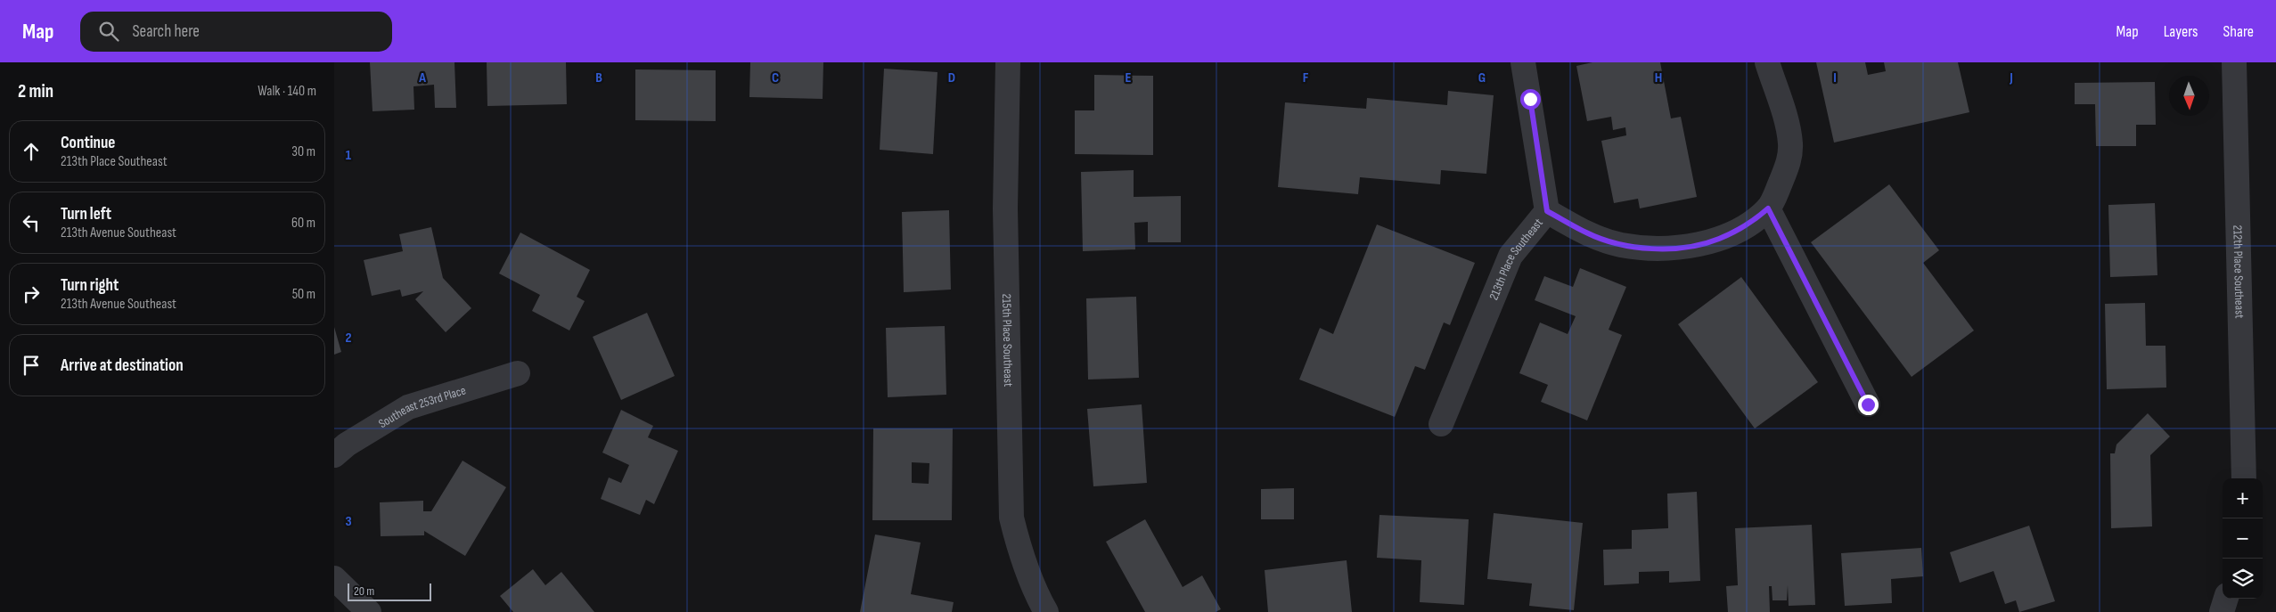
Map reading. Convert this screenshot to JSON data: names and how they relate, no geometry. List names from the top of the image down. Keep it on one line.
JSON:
{"streets":{"street":["213th Place Southeast","212th Place Southeast","215th Place Southeast","Southeast 253rd Place"]},"scale_bar":"20 m","north":"bottom","page":{"header":"Map","search":"Search here","nav":["Map","Layers","Share"],"heading":["2 min","Walk · 140 m"],"list":[["Continue","213th Place Southeast","30 m"],["Turn left","213th Avenue Southeast","60 m"],["Turn right","213th Avenue Southeast","50 m"],"Arrive at destination"],"map_buttons":["+","−"],"scale":"20 m"},"grid":{"columns":["A","B","C","D","E","F","G","H","I","J"],"rows":["1","2","3"]}}
